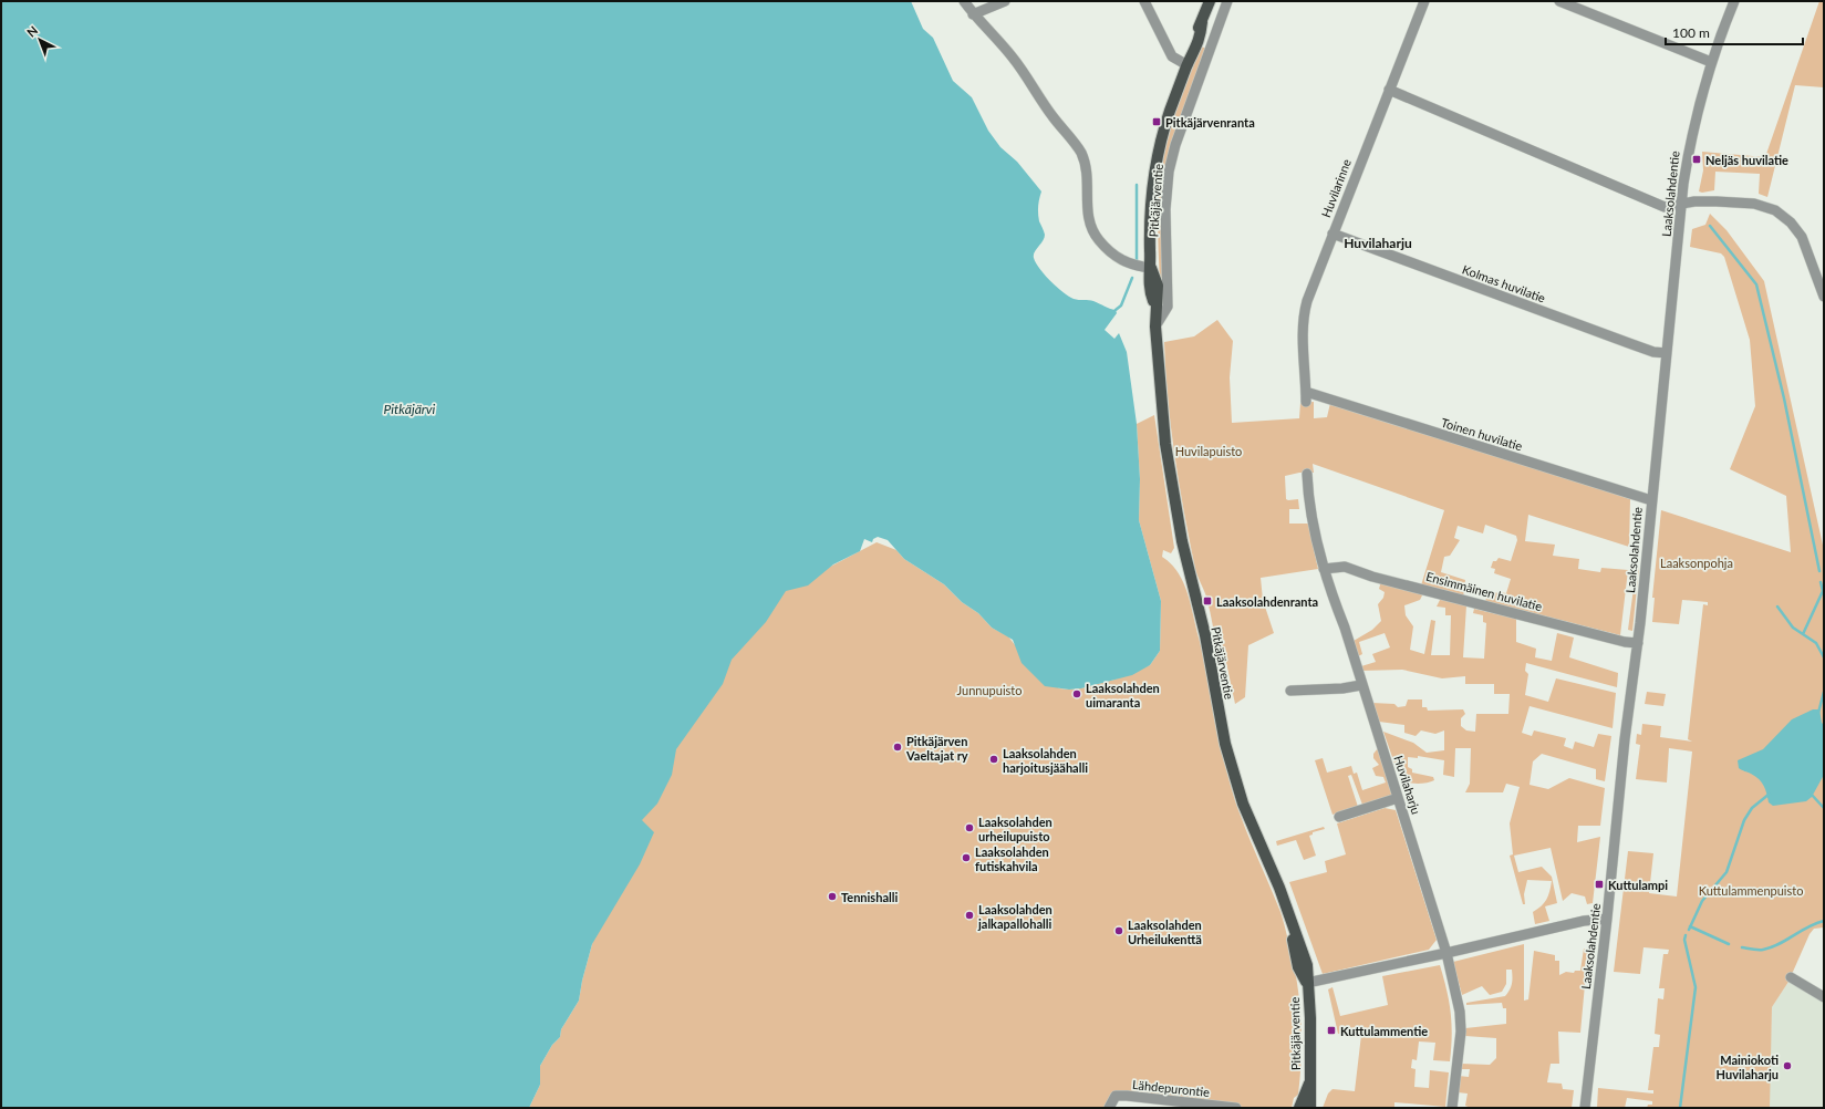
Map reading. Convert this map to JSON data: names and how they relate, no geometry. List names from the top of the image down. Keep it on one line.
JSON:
{"streets":{"main road":["Pitkäjärventie"],"street":["Huvilarinne","Laaksolahdentie","Kolmas huvilatie","Toinen huvilatie","Ensimmäinen huvilatie","Huvilaharju","Lähdepurontie"]},"crossings":[["Huvilarinne","Kolmas huvilatie"],["Huvilarinne","Toinen huvilatie"],["Laaksolahdentie","Kolmas huvilatie"],["Laaksolahdentie","Toinen huvilatie"],["Laaksolahdentie","Ensimmäinen huvilatie"],["Ensimmäinen huvilatie","Huvilaharju"]],"districts":["Huvilaharju"],"water":["Pitkäjärvi"],"parks":["Huvilapuisto","Laaksonpohja","Junnupuisto","Kuttulammenpuisto"],"places":{"transit":["Pitkäjärvenranta","Neljäs huvilatie","Laaksolahdenranta","Kuttulampi","Kuttulammentie"],"other":["Laaksolahden uimaranta","Pitkäjärven Vaeltajat ry","Laaksolahden harjoitusjäähalli","Laaksolahden urheilupuisto","Laaksolahden futiskahvila","Tennishalli","Laaksolahden jalkapallohalli","Laaksolahden Urheilukenttä","Mainiokoti Huvilaharju"]},"scale_bar":"100 m","north":"top left"}
